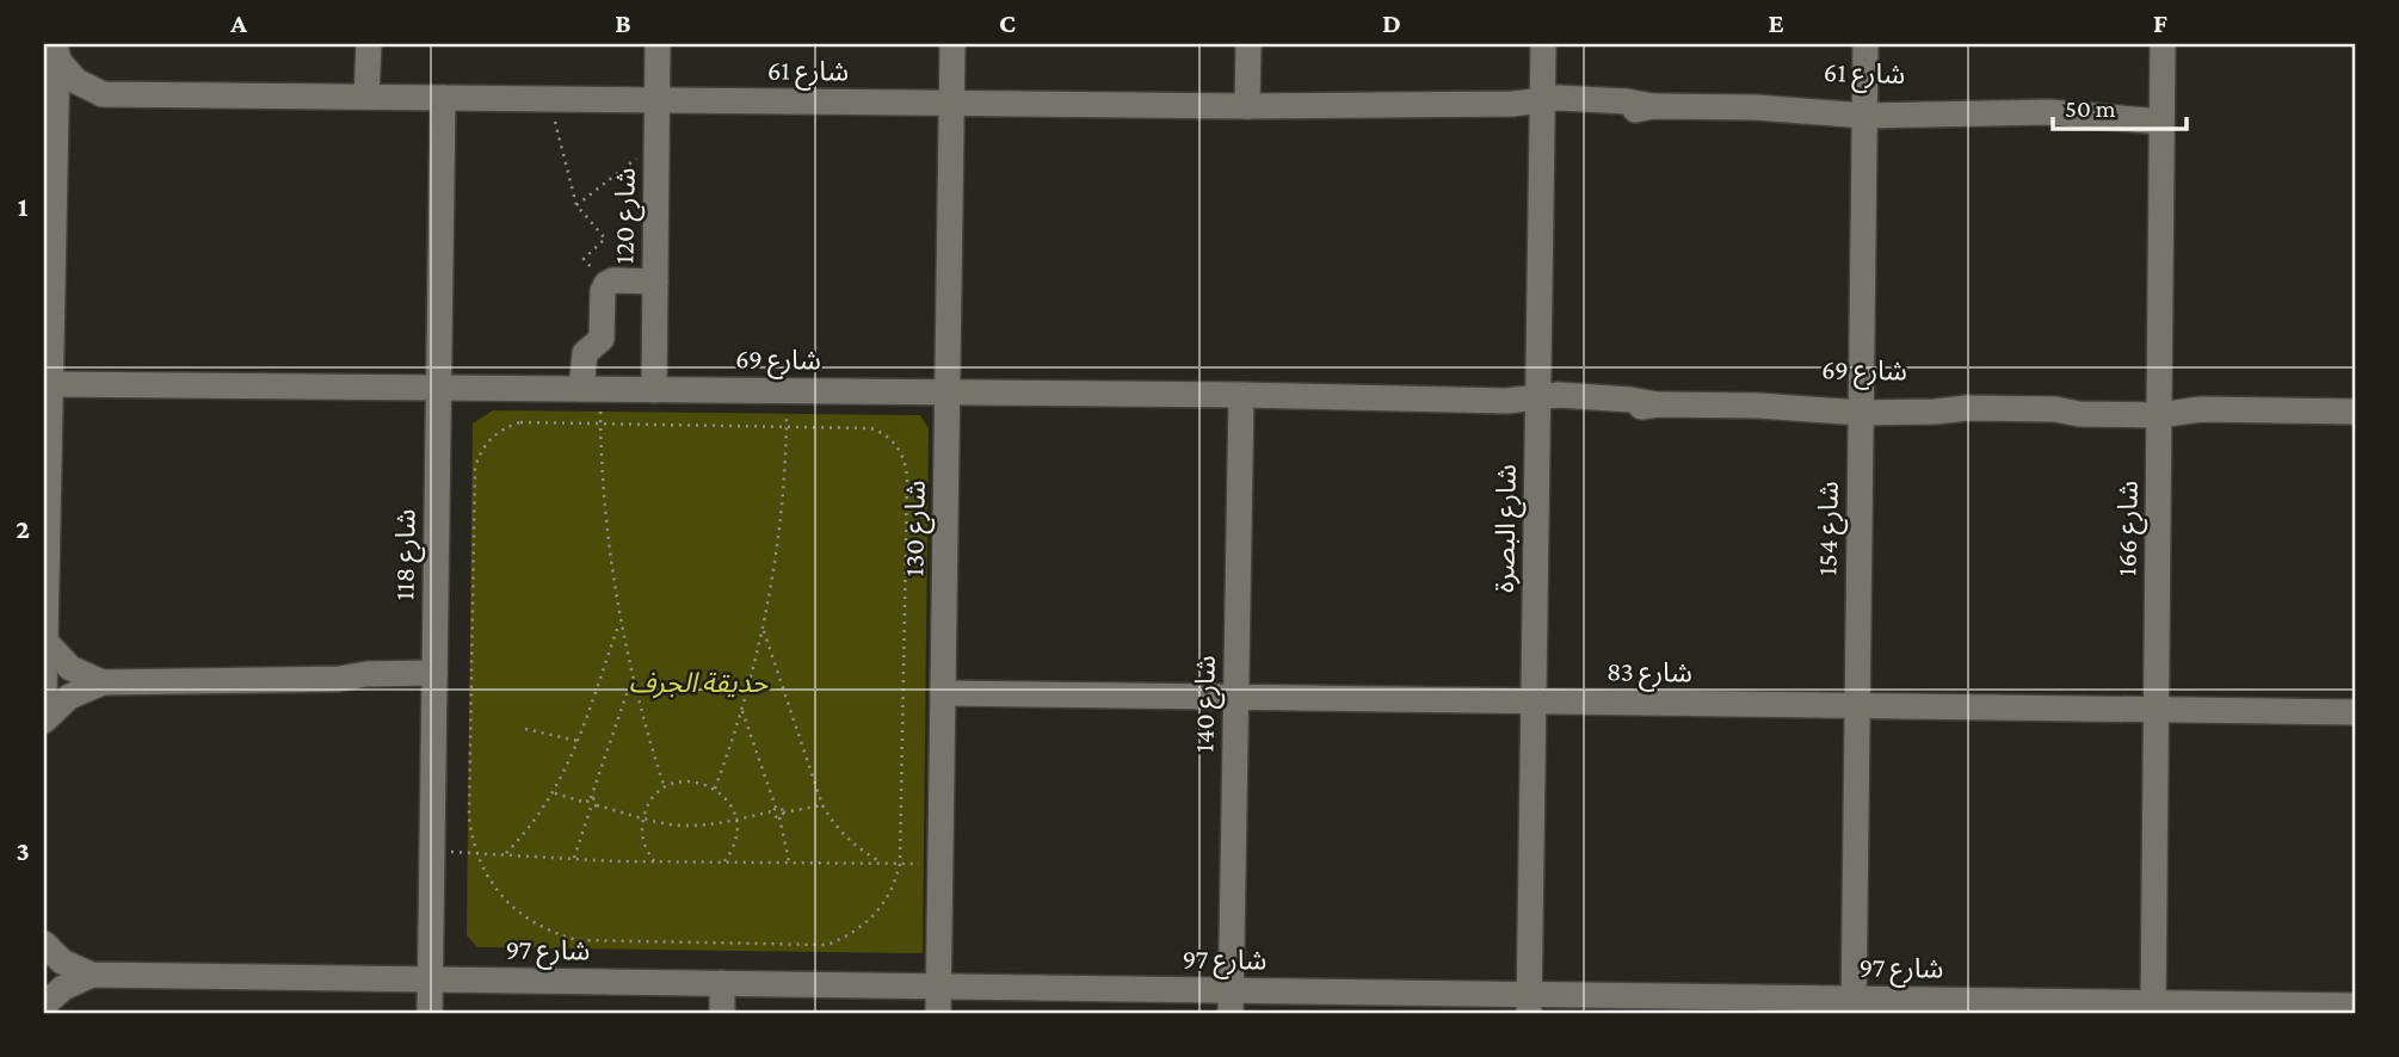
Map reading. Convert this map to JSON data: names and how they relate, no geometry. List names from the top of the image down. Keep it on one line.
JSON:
{"streets":{"street":["شارع 61","شارع 120","شارع 69","شارع 130","شارع البصرة","شارع 154","شارع 166","شارع 118","شارع 83","شارع 140","شارع 97"]},"crossings":[["شارع 61","شارع 120"],["شارع 61","شارع 130"],["شارع 61","شارع البصرة"],["شارع 61","شارع 154"],["شارع 61","شارع 166"],["شارع 61","شارع 118"],["شارع 120","شارع 69"],["شارع 69","شارع 130"],["شارع 69","شارع البصرة"],["شارع 69","شارع 154"],["شارع 69","شارع 166"],["شارع 69","شارع 118"],["شارع 69","شارع 140"],["شارع 130","شارع 83"],["شارع 130","شارع 97"],["شارع البصرة","شارع 83"],["شارع البصرة","شارع 97"],["شارع 154","شارع 83"],["شارع 154","شارع 97"],["شارع 166","شارع 83"],["شارع 166","شارع 97"],["شارع 118","شارع 97"],["شارع 83","شارع 140"],["شارع 140","شارع 97"]],"parks":["حديقة الجرف"],"scale_bar":"50 m","grid":{"columns":["A","B","C","D","E","F"],"rows":["1","2","3"]}}
